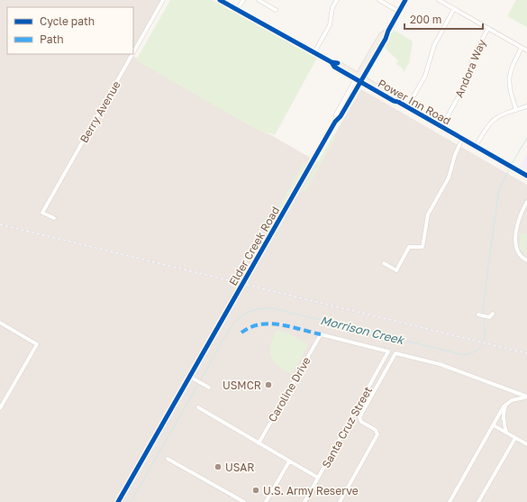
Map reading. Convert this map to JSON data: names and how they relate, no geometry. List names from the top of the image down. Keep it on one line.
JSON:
{"streets":{"main road":["Power Inn Road","Elder Creek Road"],"street":["Andora Way","Berry Avenue","Caroline Drive","Santa Cruz Street"]},"crossings":[["Andora Way","Power Inn Road"],["Power Inn Road","Elder Creek Road"],["Caroline Drive","Santa Cruz Street"]],"water":["Morrison Creek"],"places":["USMCR","USAR","U.S. Army Reserve"],"legend":["Cycle path","Path"],"scale_bar":"200 m"}
